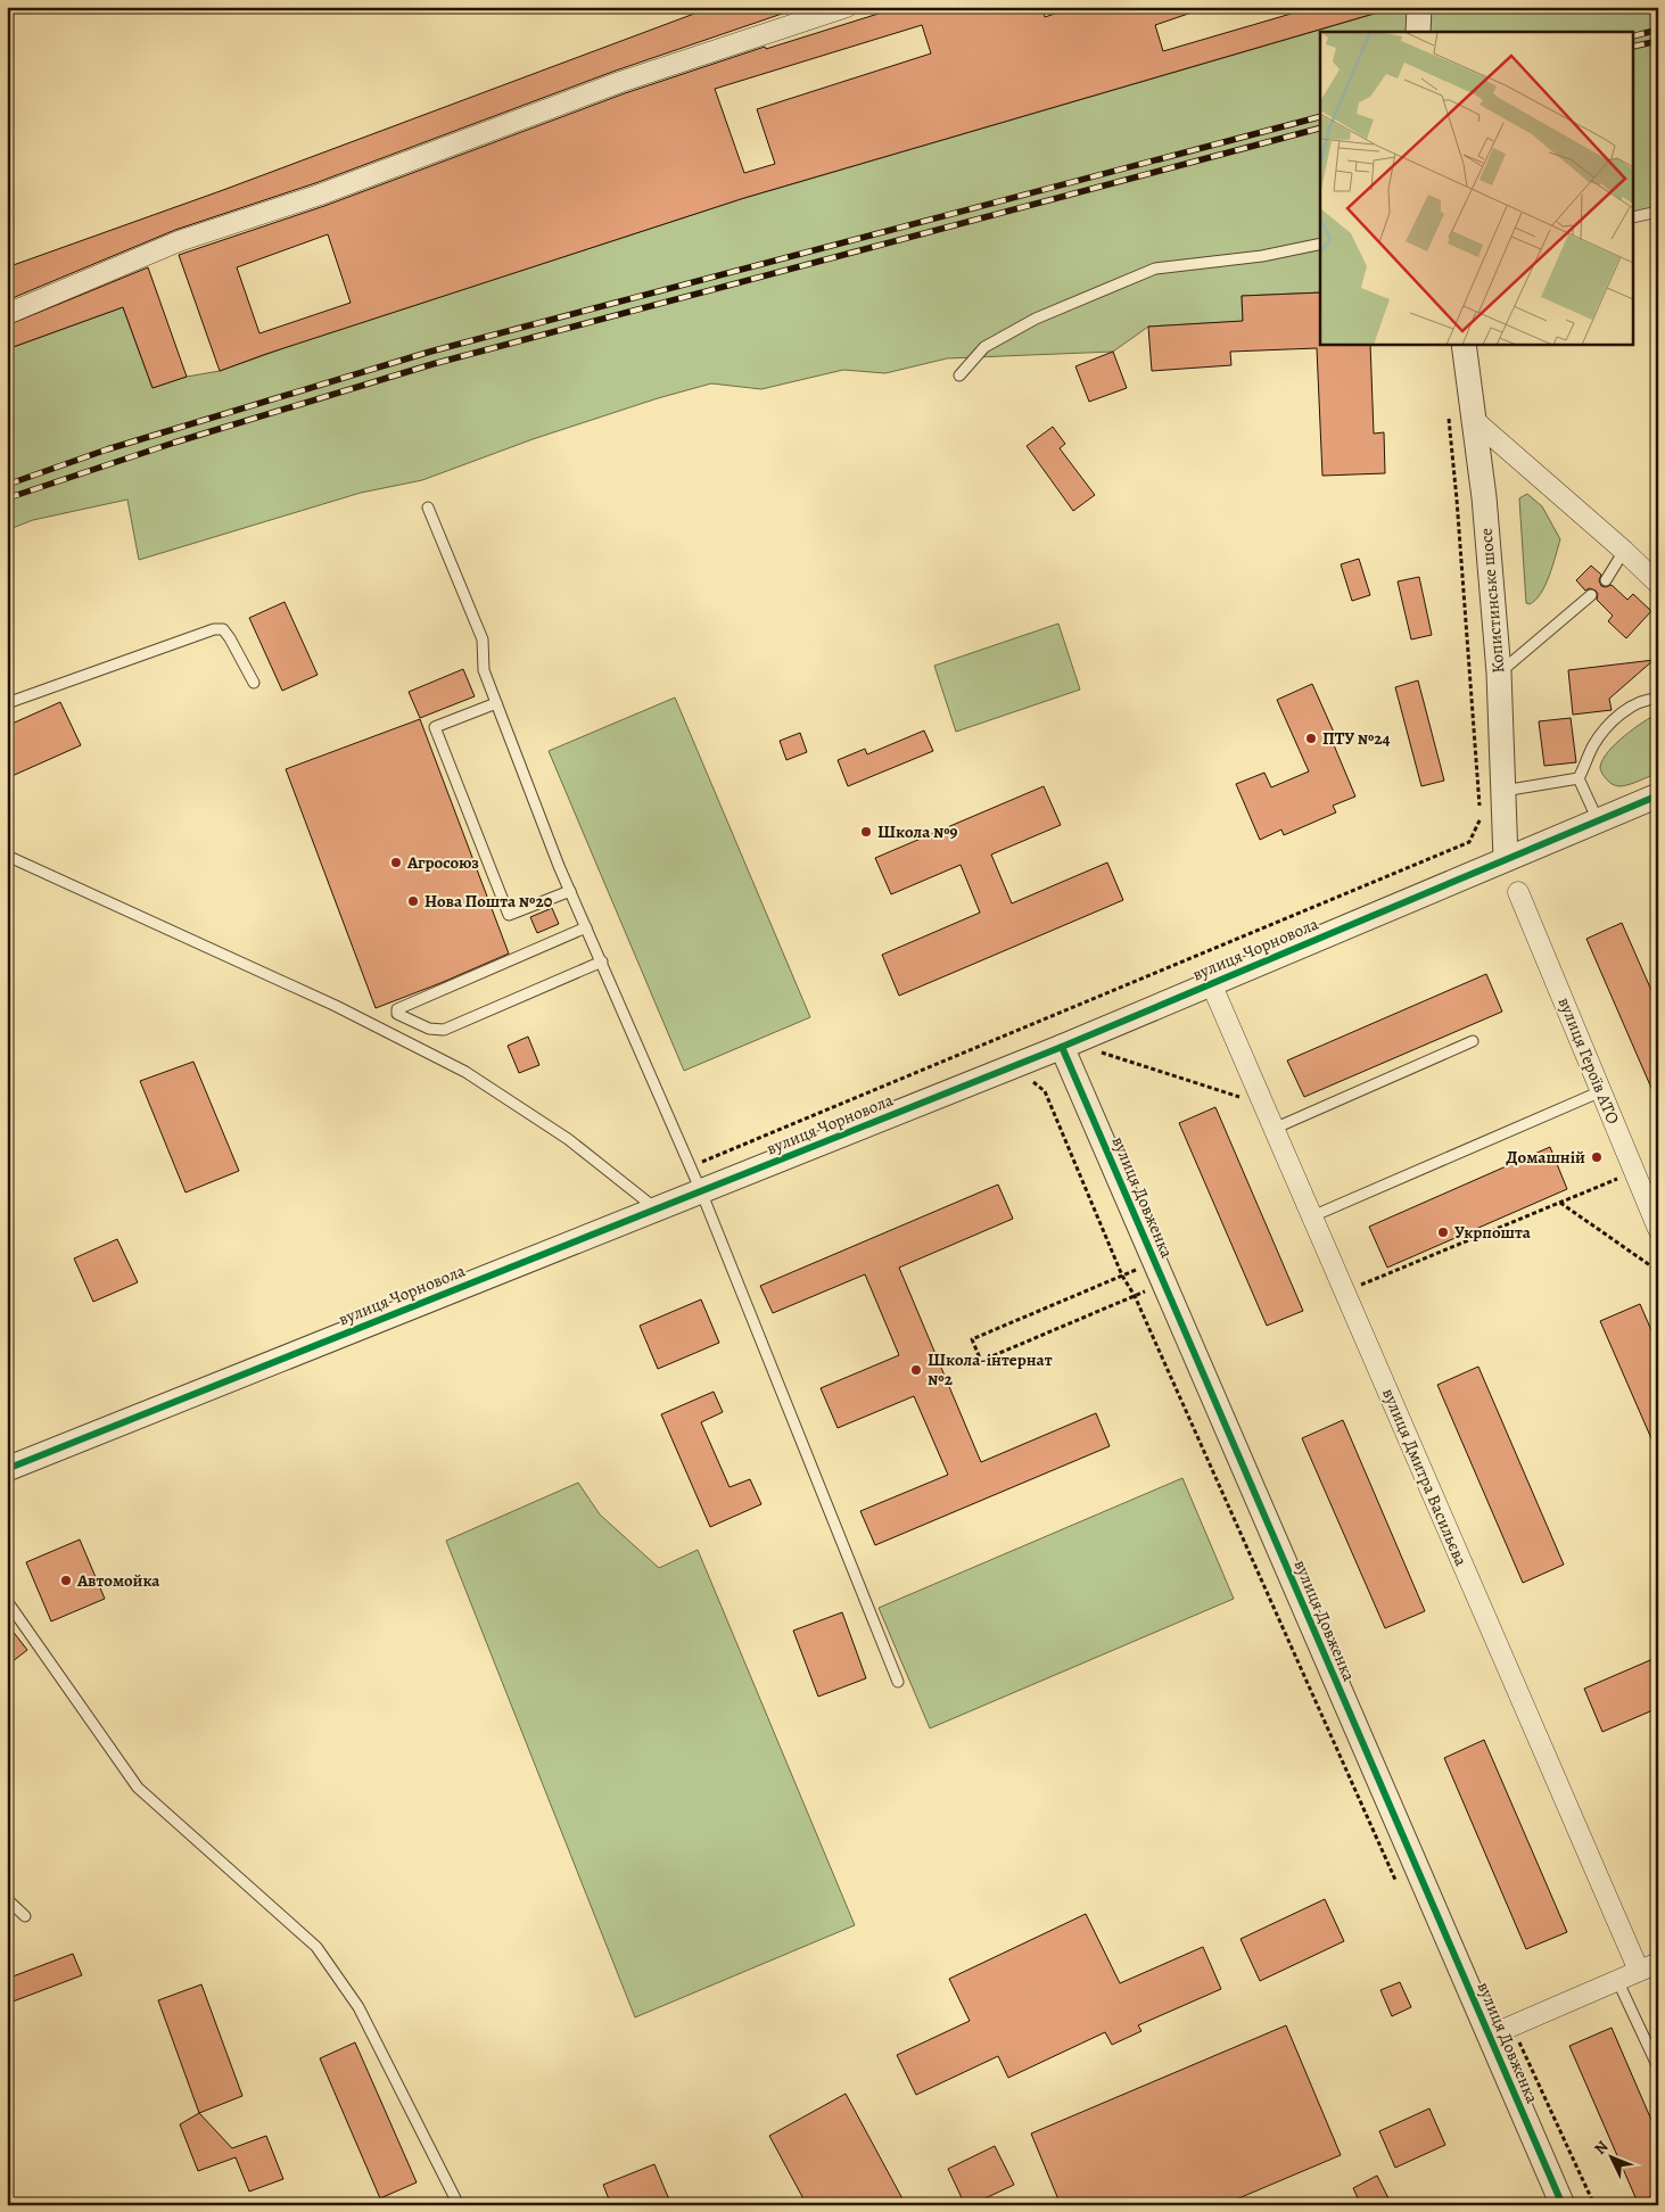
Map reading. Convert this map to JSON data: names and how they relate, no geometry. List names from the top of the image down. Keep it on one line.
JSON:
{"streets":{"street":["Копистинське шосе","вулиця Чорновола","вулиця Героїв АТО","вулиця Довженка","вулиця Дмитра Васильєва"]},"crossings":[["Копистинське шосе","вулиця Чорновола"],["вулиця Чорновола","вулиця Довженка"],["вулиця Чорновола","вулиця Дмитра Васильєва"]],"places":["ПТУ №24","Школа №9","Агросоюз","Нова Пошта №20","Домашній","Укрпошта","Школа-інтернат №2","Автомойка"],"north":"top left"}
